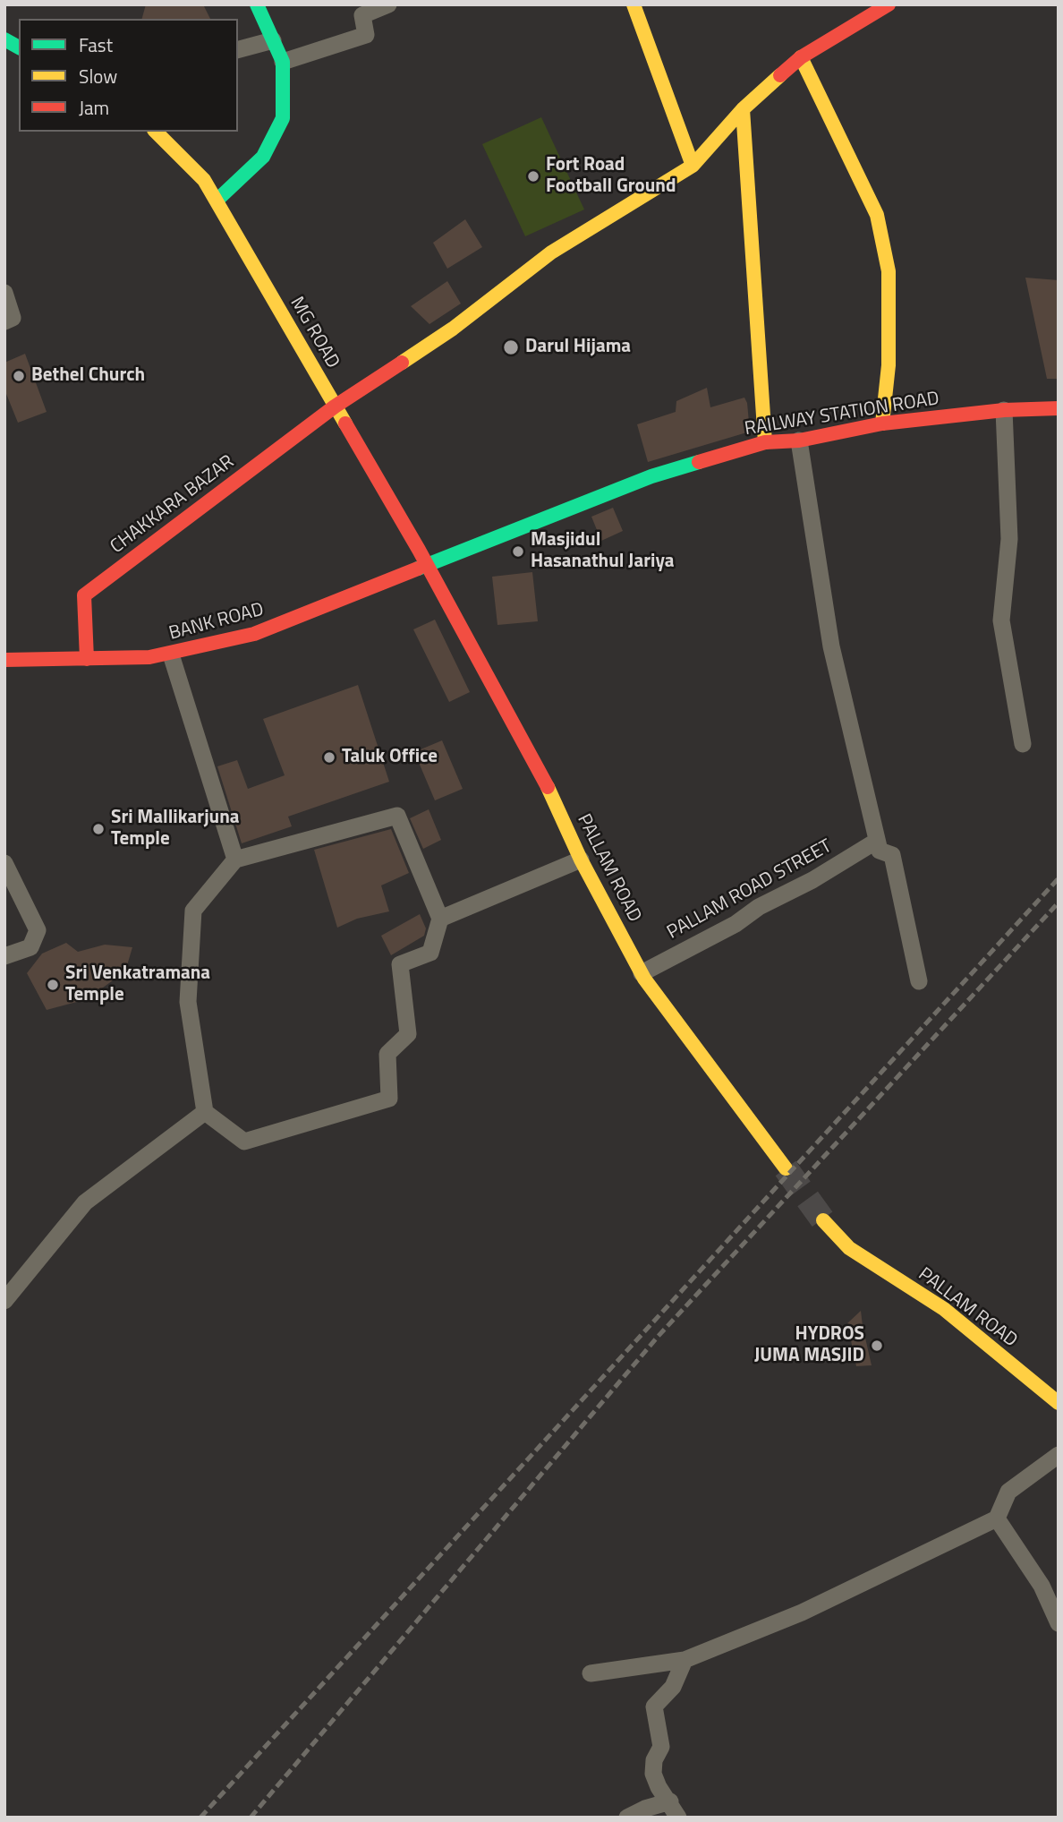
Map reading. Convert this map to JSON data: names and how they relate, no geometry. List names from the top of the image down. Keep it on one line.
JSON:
{"streets":{"street":["MG ROAD","RAILWAY STATION ROAD","CHAKKARA BAZAR","BANK ROAD","PALLAM ROAD","PALLAM ROAD STREET"]},"crossings":[["MG ROAD","RAILWAY STATION ROAD"],["MG ROAD","CHAKKARA BAZAR"],["MG ROAD","BANK ROAD"],["MG ROAD","PALLAM ROAD"],["RAILWAY STATION ROAD","BANK ROAD"],["RAILWAY STATION ROAD","PALLAM ROAD"],["CHAKKARA BAZAR","BANK ROAD"],["BANK ROAD","PALLAM ROAD"],["PALLAM ROAD","PALLAM ROAD STREET"]],"places":["Fort Road Football Ground","Darul Hijama","Bethel Church","Masjidul Hasanathul Jariya","Taluk Office","Sri Mallikarjuna Temple","Sri Venkatramana Temple","HYDROS JUMA MASJID"],"legend":["Fast","Slow","Jam"]}
